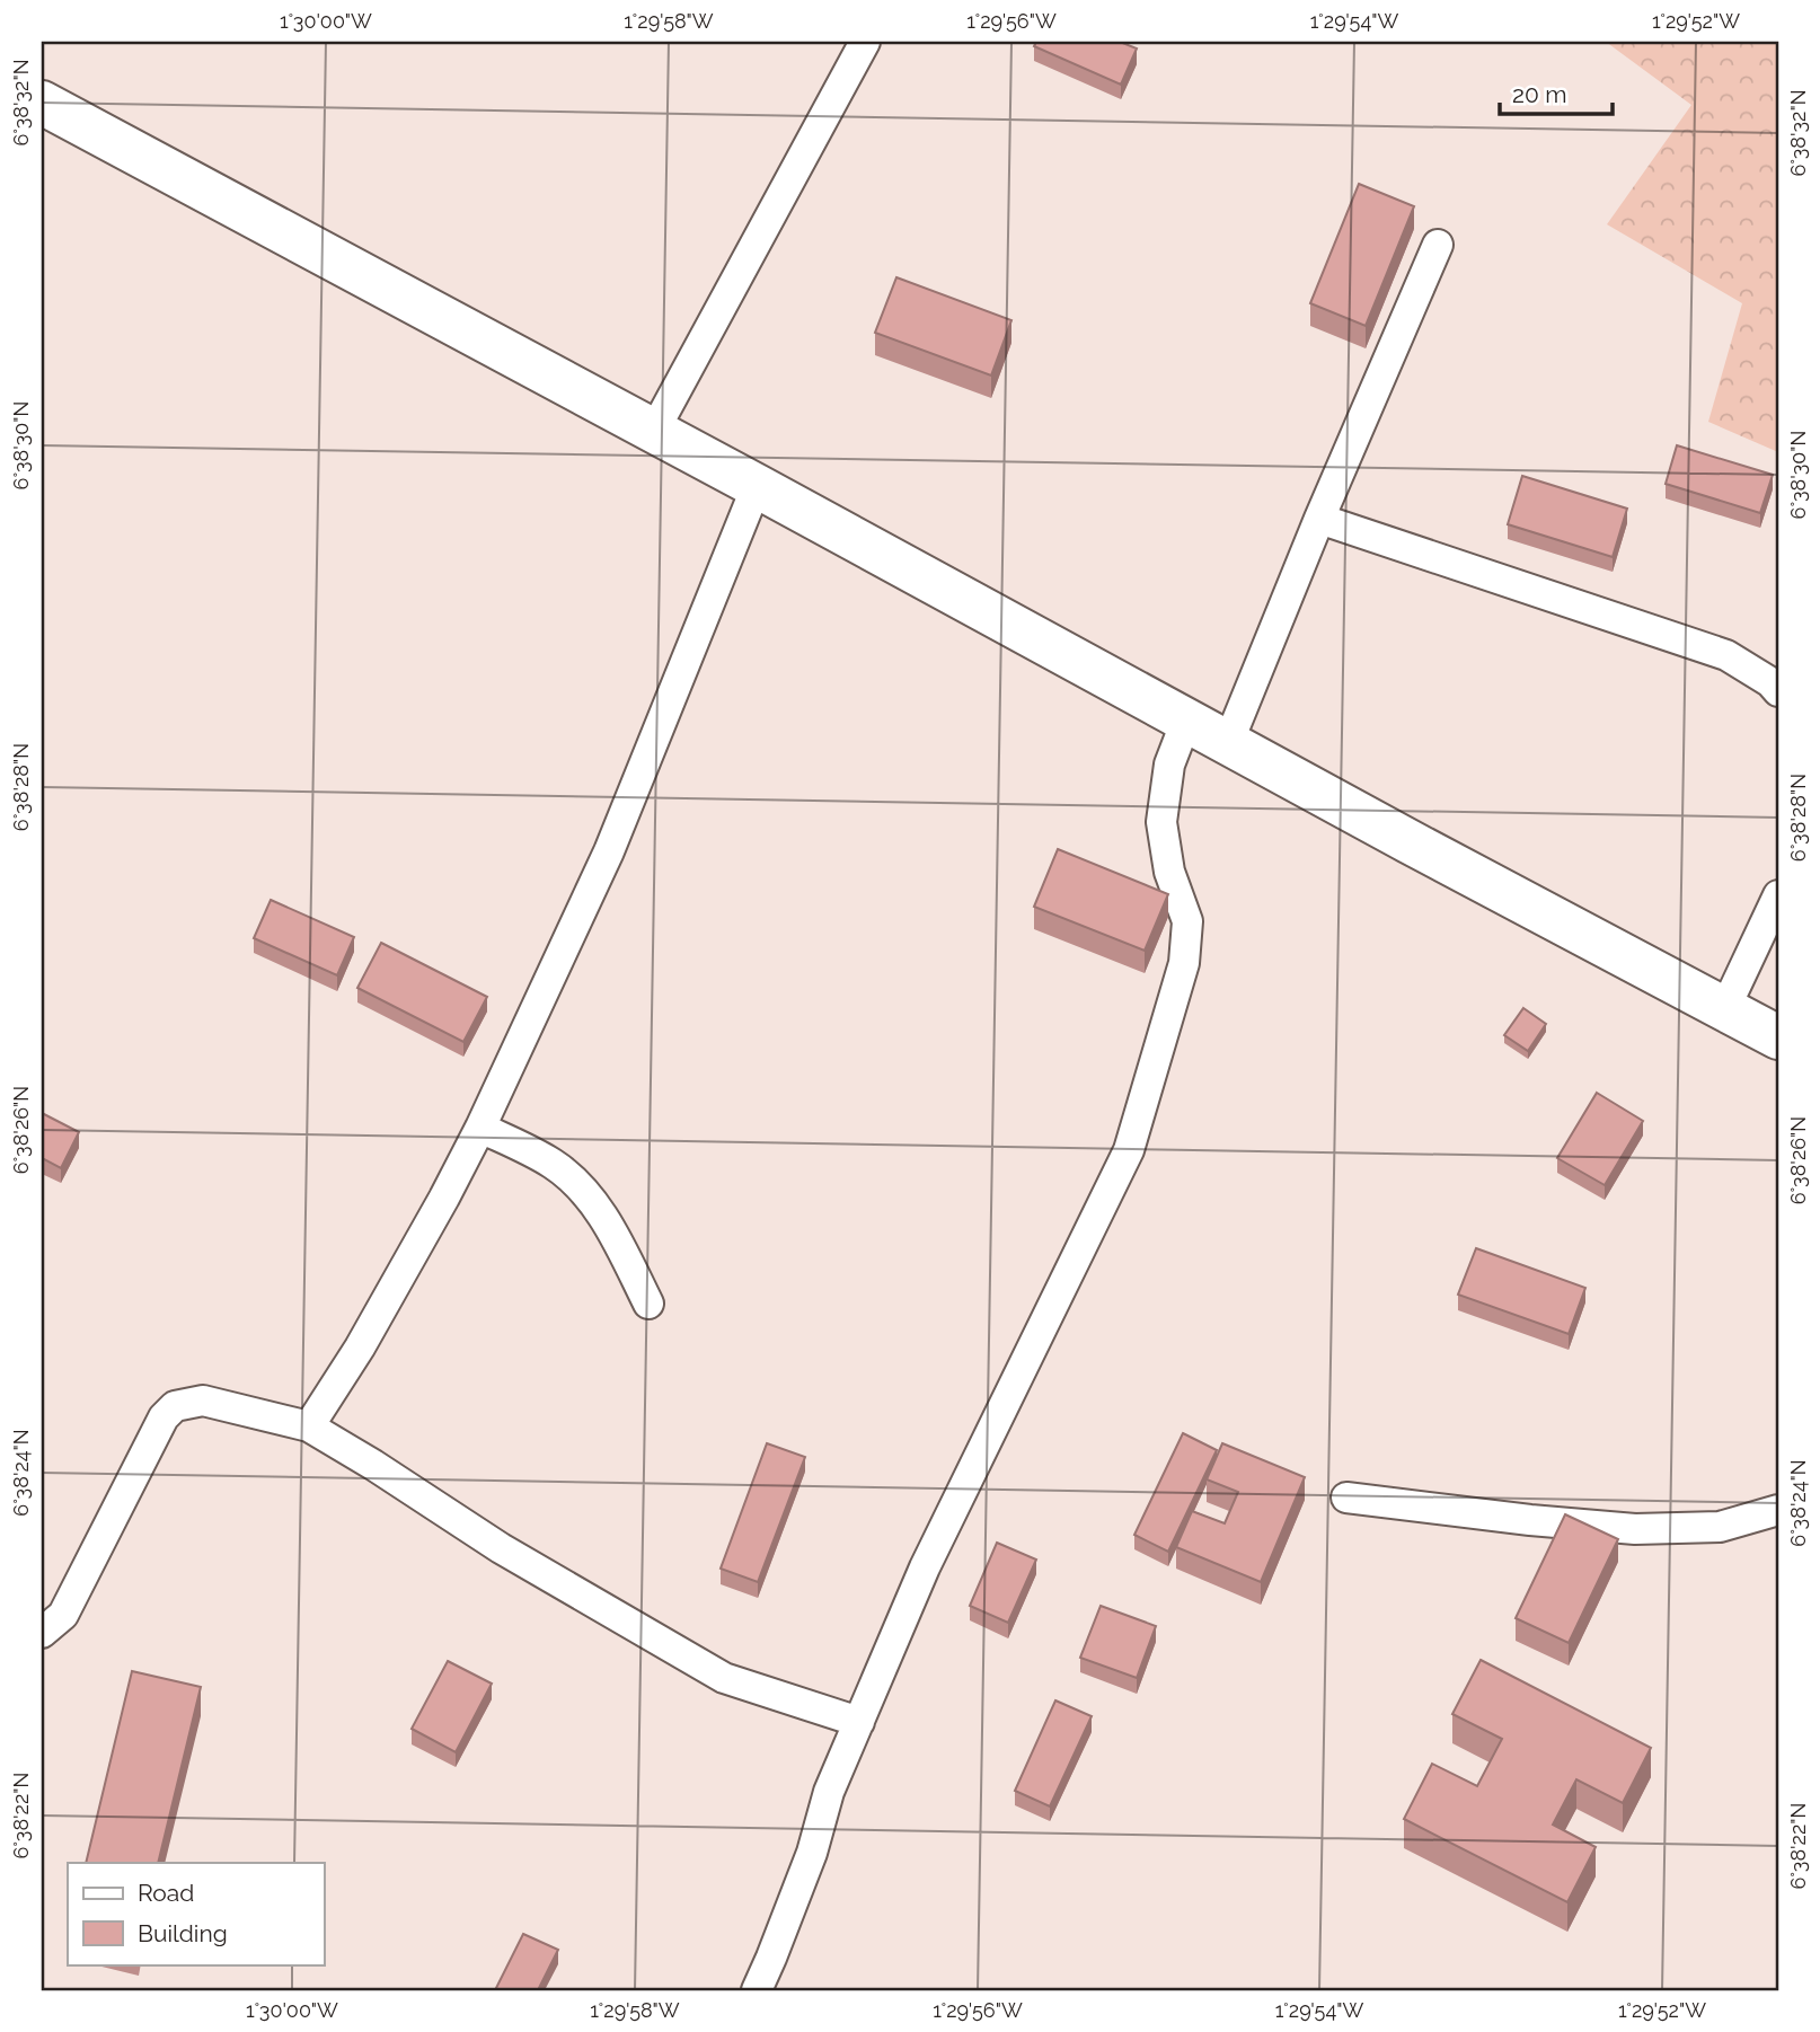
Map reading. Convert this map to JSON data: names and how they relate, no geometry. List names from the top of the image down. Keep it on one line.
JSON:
{"legend":["Road","Building"],"scale_bar":"20 m","coordinates":["1°30'00\"W","1°29'58\"W","1°29'56\"W","1°29'54\"W","1°29'52\"W","6°38'32\"N","6°38'30\"N","6°38'28\"N","6°38'26\"N","6°38'24\"N","6°38'22\"N"]}
